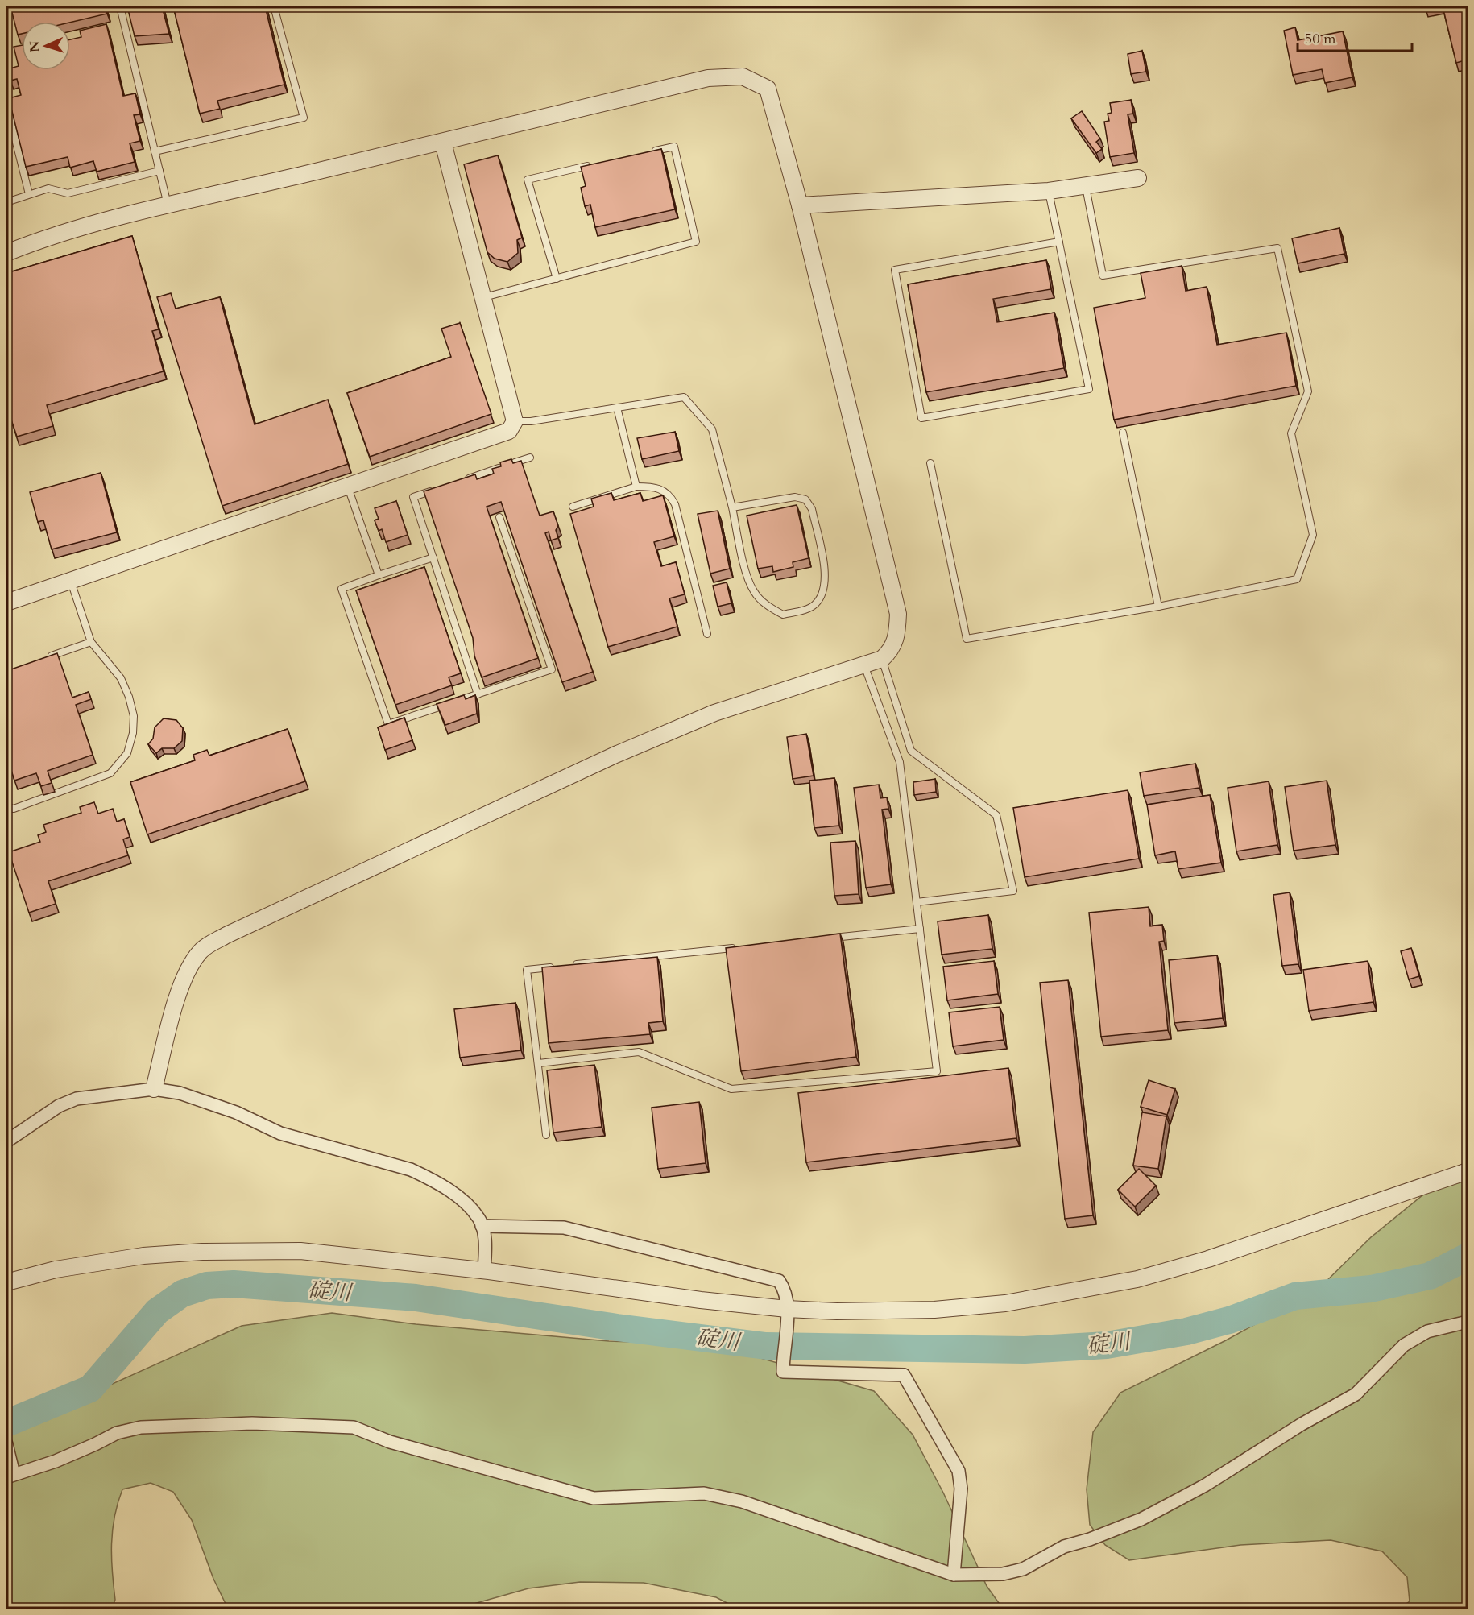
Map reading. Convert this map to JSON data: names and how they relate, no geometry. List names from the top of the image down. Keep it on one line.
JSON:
{"water":["碇川"],"scale_bar":"50 m","north":"left"}
